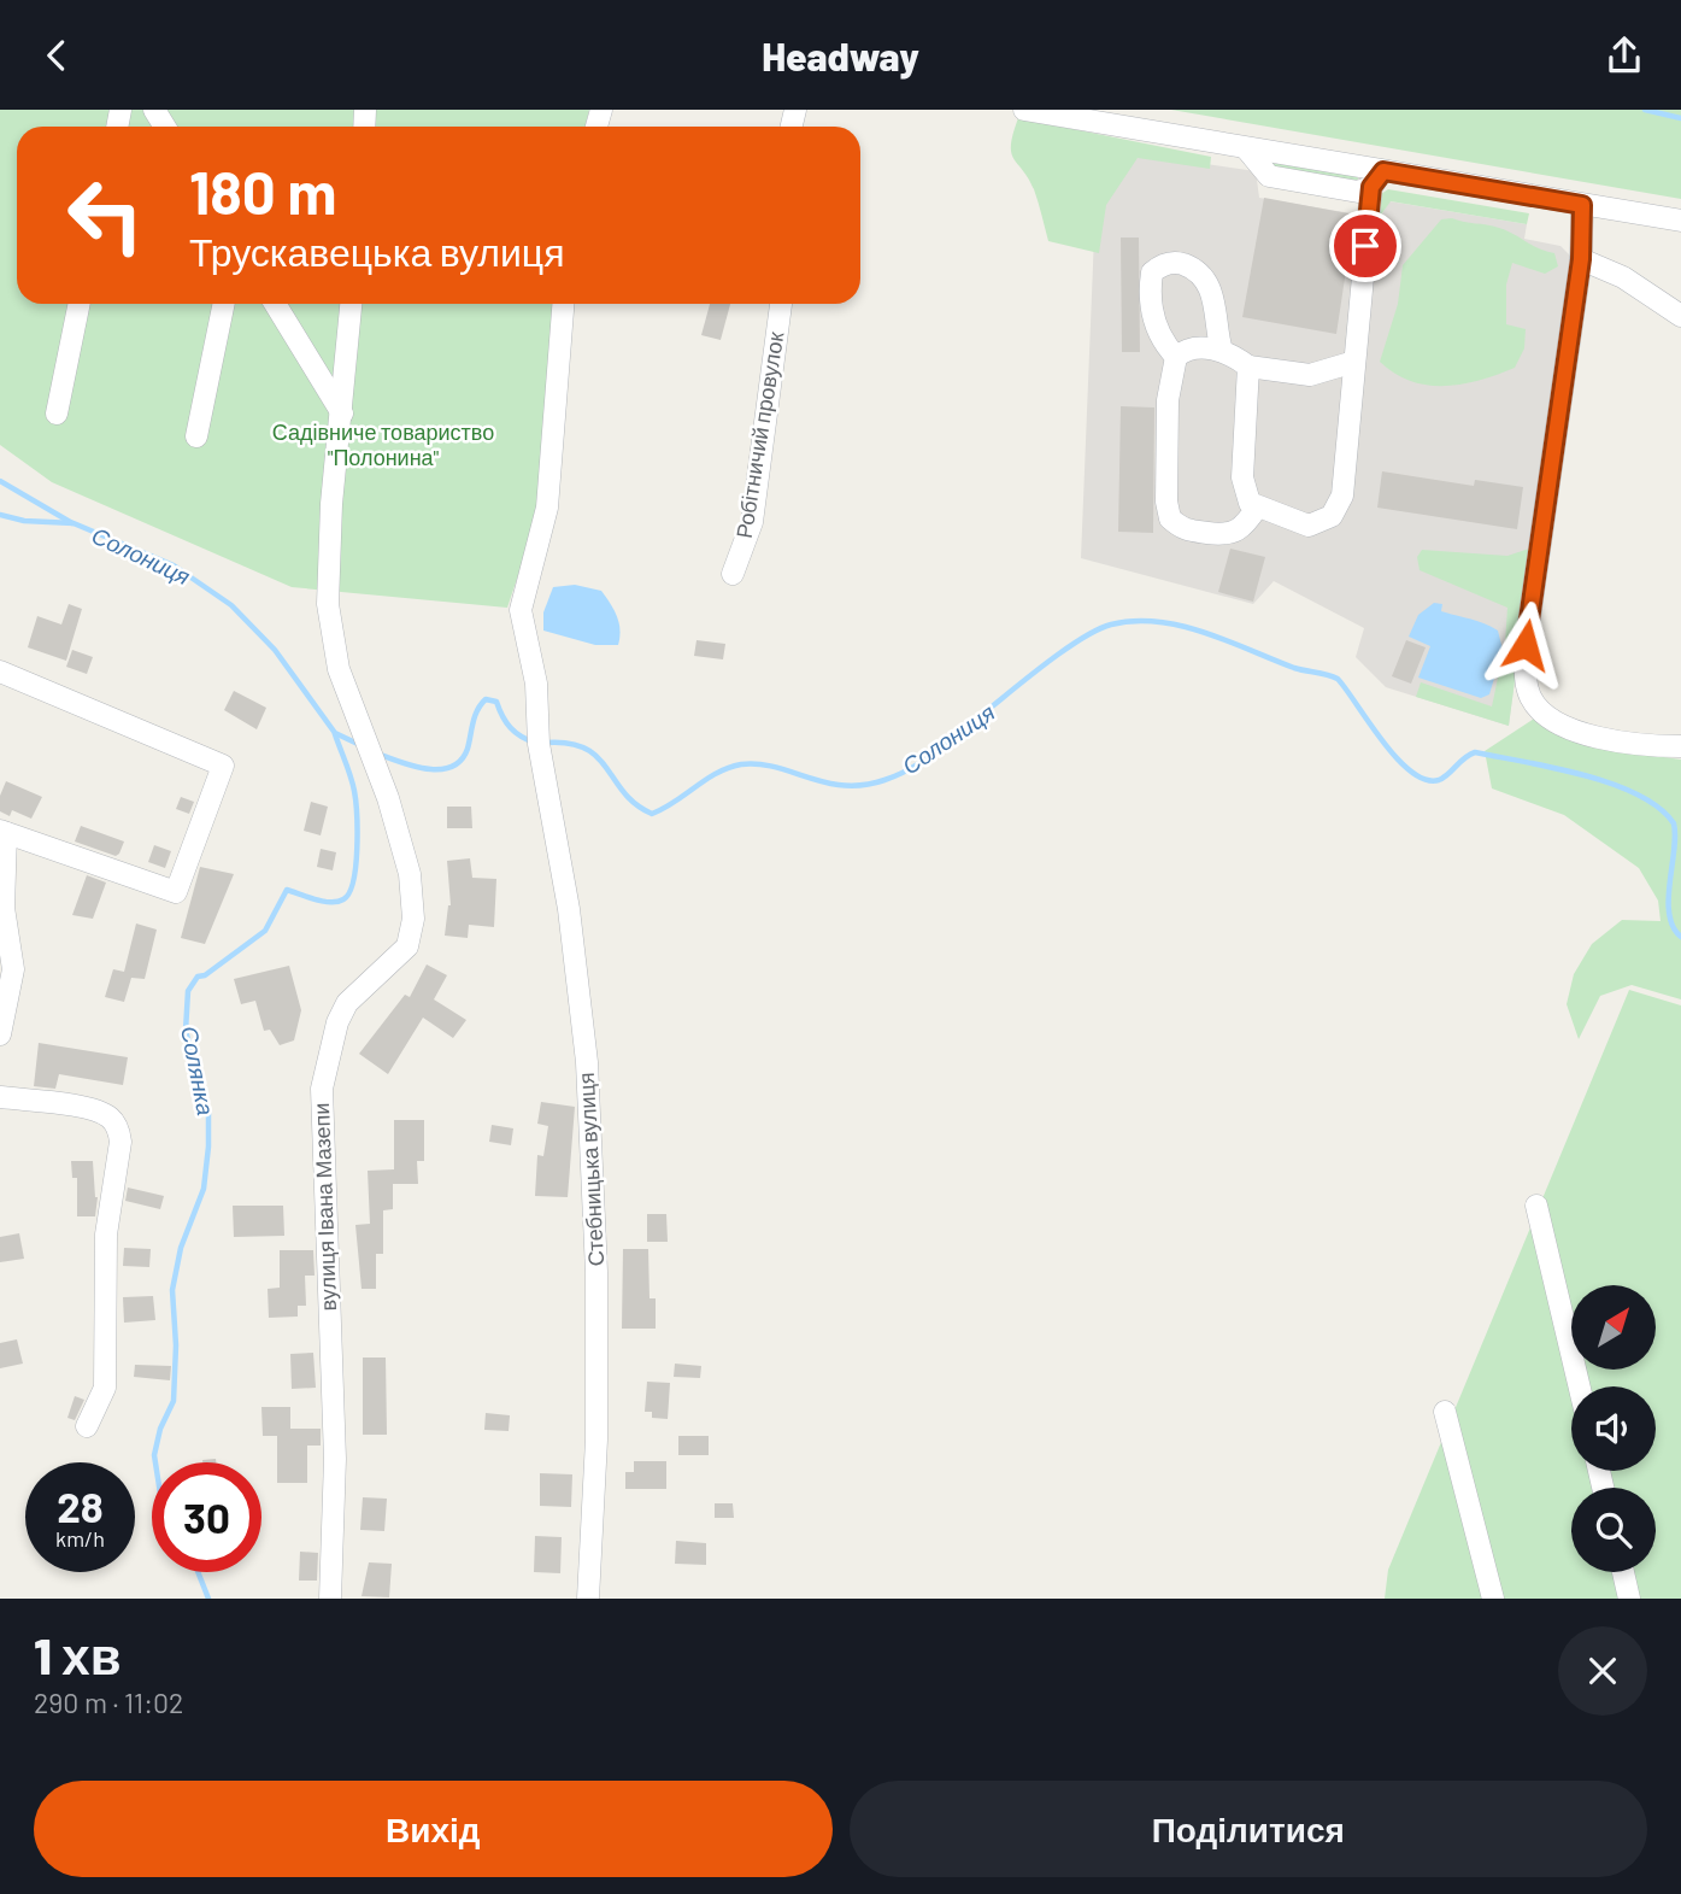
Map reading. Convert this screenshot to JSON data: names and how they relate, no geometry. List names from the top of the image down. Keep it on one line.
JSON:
{"streets":{"street":["Робітничий провулок","Стебницька вулиця","вулиця Івана Мазепи"]},"water":["Солониця","Солянка"],"parks":["Садівниче товариство \"Полонина\""],"north":"top right","page":{"header":"Headway","turn":["180 m","Трускавецька вулиця"],"speed":"28 km/h","limit":"30","heading":["1 хв","290 m · 11:02"],"buttons":["Вихід","Поділитися"]}}
